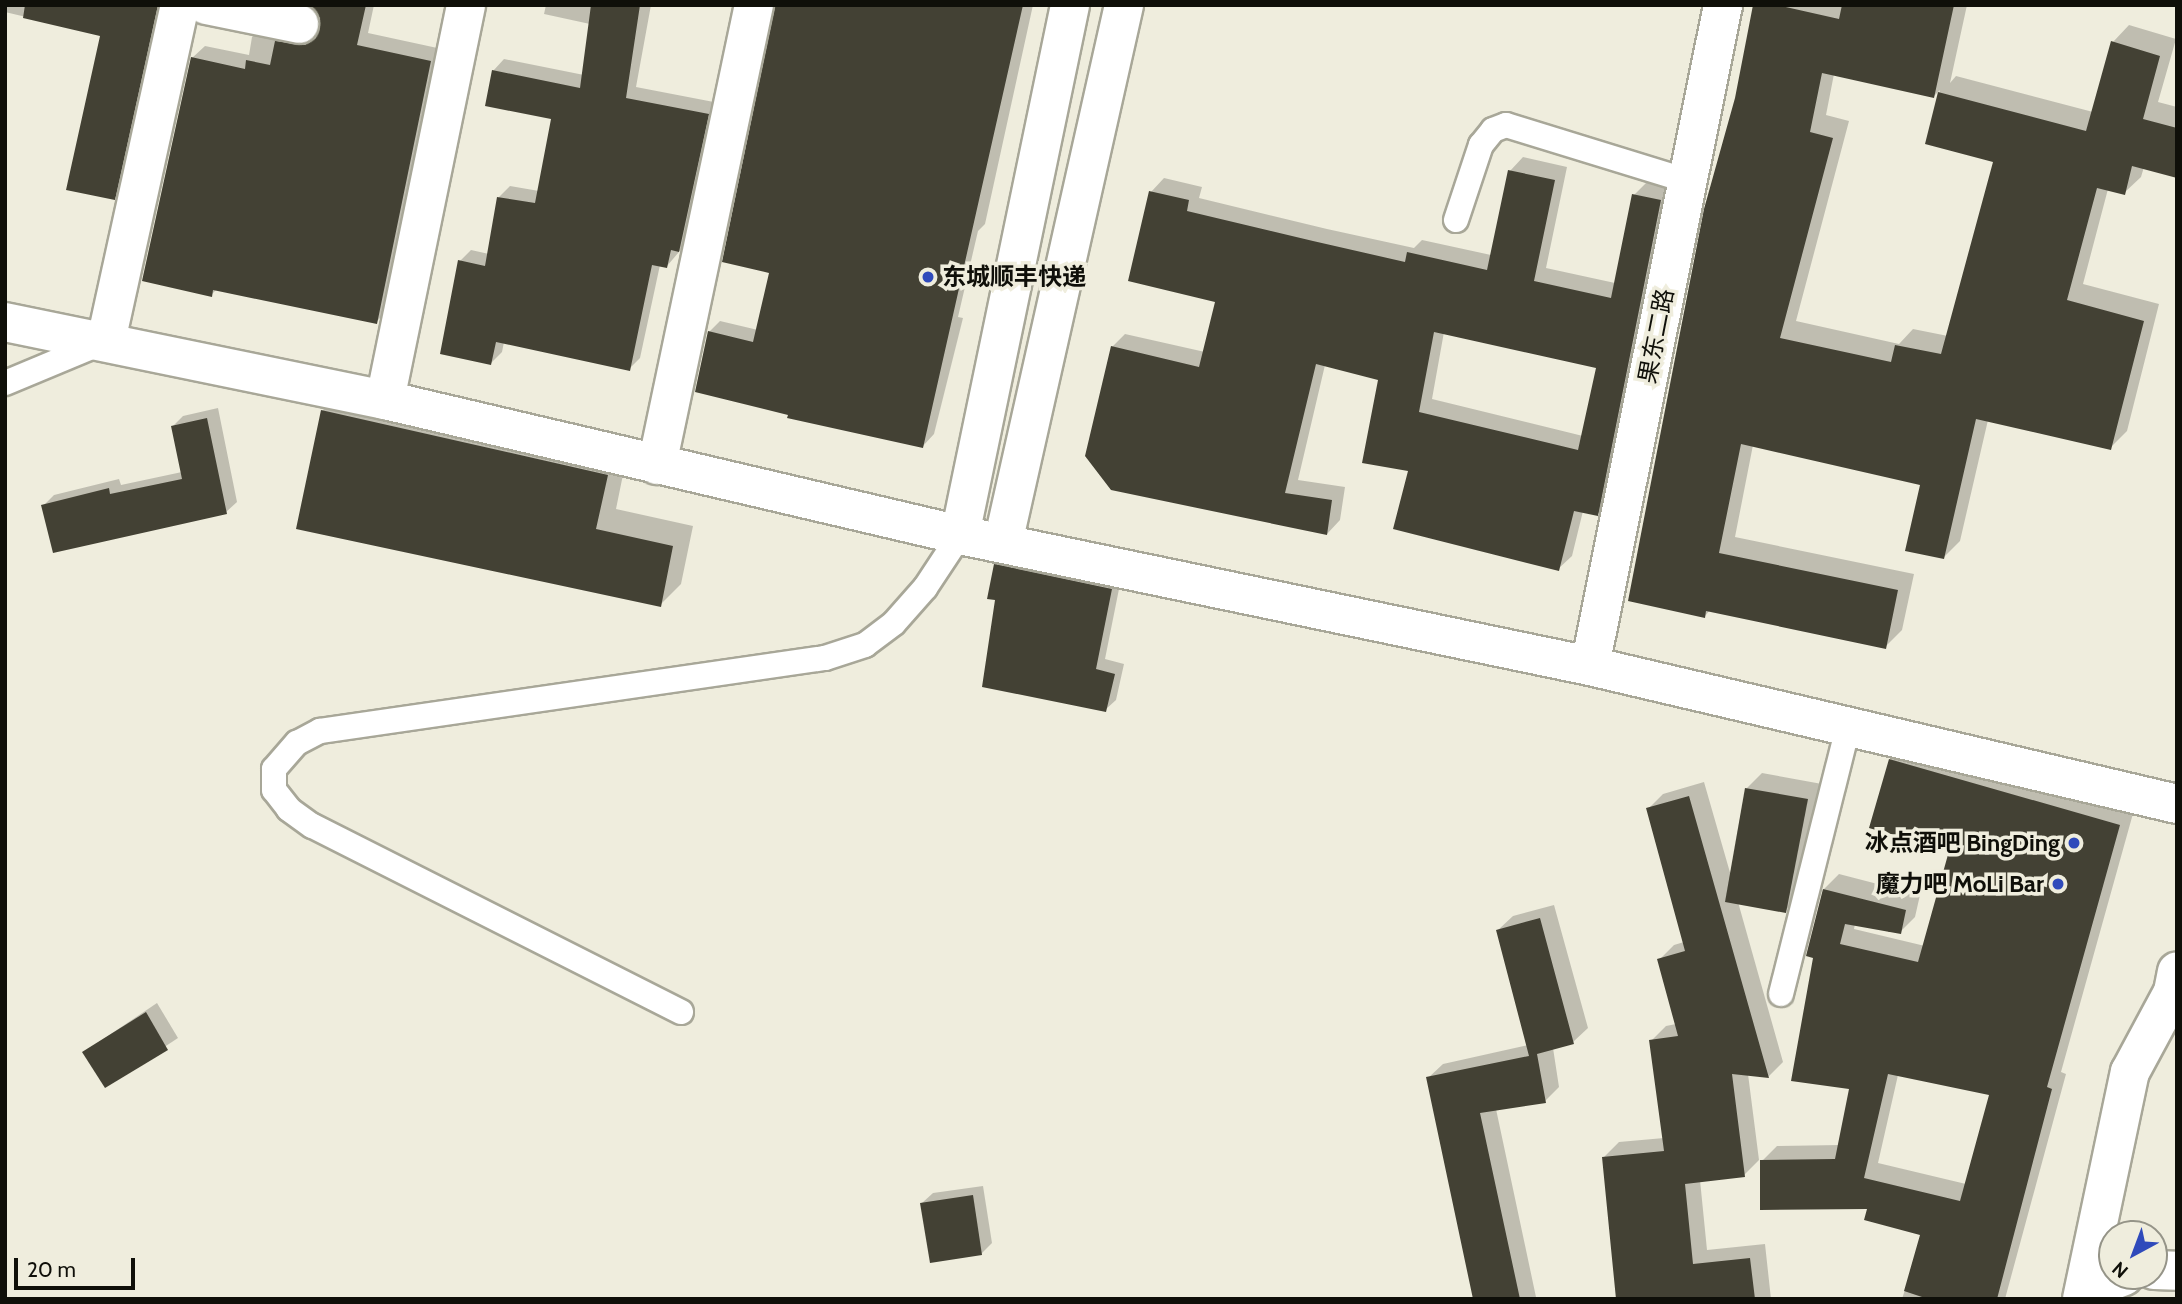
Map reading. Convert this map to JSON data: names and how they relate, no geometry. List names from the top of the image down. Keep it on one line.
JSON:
{"streets":{"street":["果东二路"]},"places":["东城顺丰快递","冰点酒吧 BingDing","魔力吧 MoLi Bar"],"scale_bar":"20 m","north":"bottom left"}
